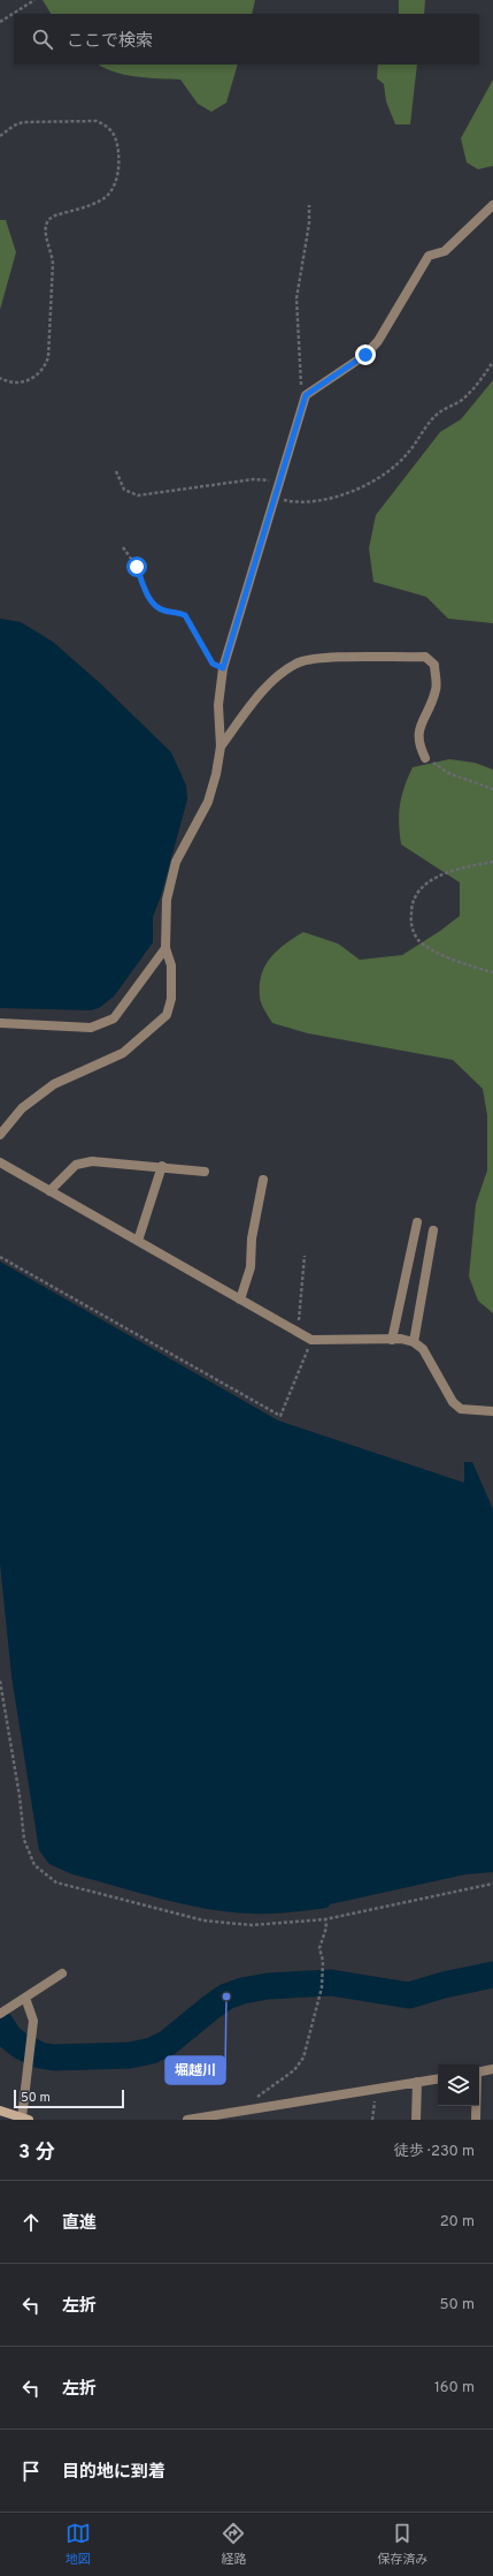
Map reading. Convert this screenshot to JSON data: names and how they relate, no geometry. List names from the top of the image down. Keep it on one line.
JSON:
{"places":["堀越川"],"scale_bar":"50 m","page":{"search":"ここで検索","scale":"50 m","heading":["3 分","徒歩 · 230 m"],"list":[["直進","20 m"],["左折","50 m"],["左折","160 m"],"目的地に到着"],"nav":["地図","経路","保存済み"]}}
